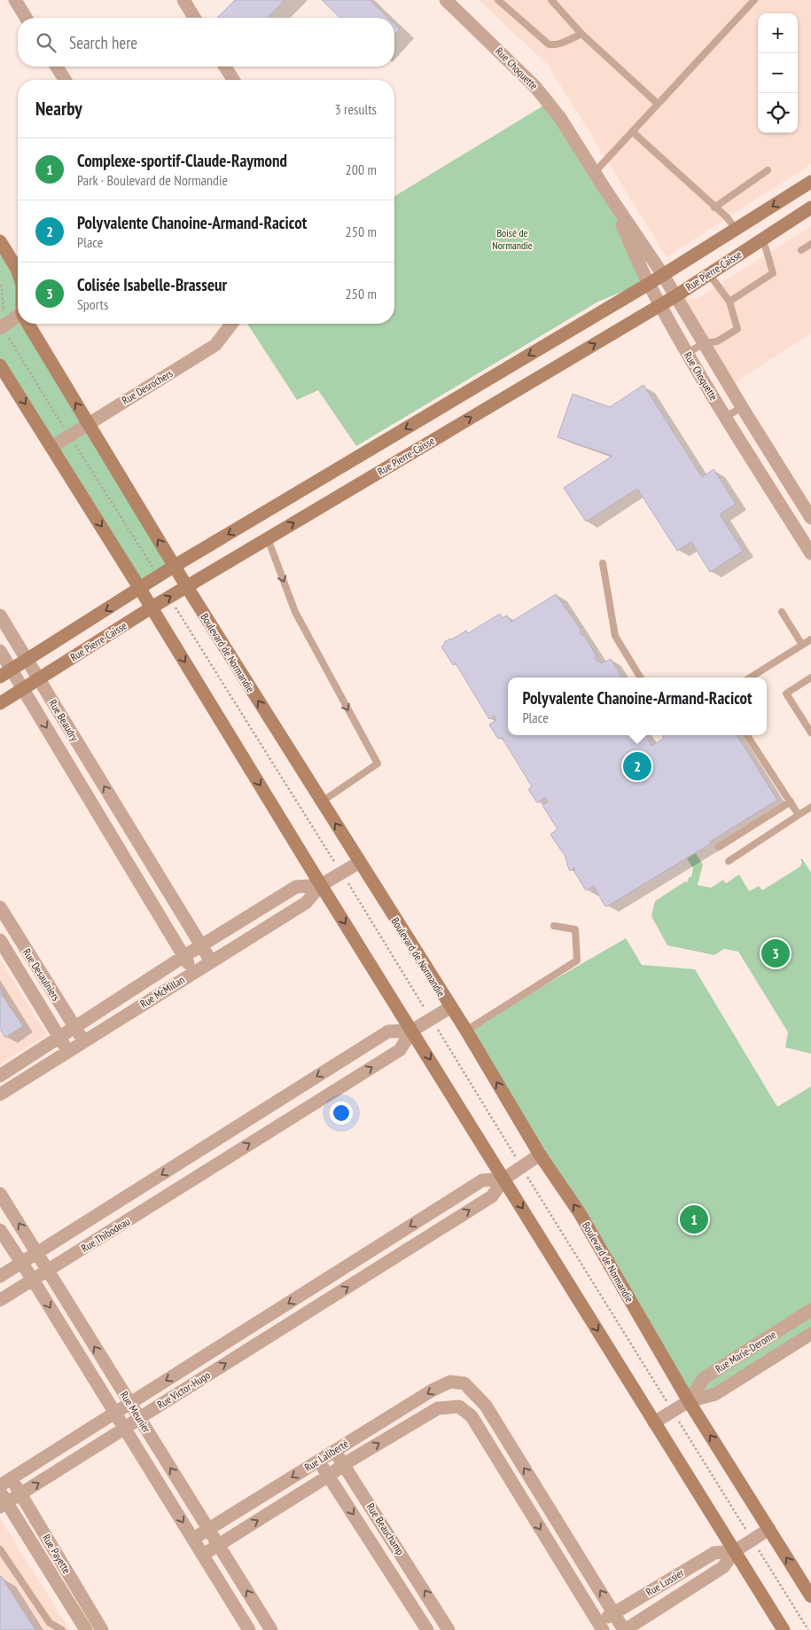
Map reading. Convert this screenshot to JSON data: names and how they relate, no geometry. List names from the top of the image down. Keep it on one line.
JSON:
{"streets":{"street":["Rue Choquette","Rue Pierre-Caisse","Rue Desrochers","Boulevard de Normandie","Rue Beaudry","Rue Desaulniers","Rue McMillan","Rue Thibodeau","Rue Marie-Derome","Rue Victor-Hugo","Rue Meunier","Rue Laliberté","Rue Beauchamp","Rue Payette","Rue Lussier"]},"crossings":[["Rue Choquette","Rue Pierre-Caisse"],["Rue Pierre-Caisse","Boulevard de Normandie"],["Rue Pierre-Caisse","Rue Beaudry"],["Rue Desrochers","Boulevard de Normandie"],["Boulevard de Normandie","Rue McMillan"],["Boulevard de Normandie","Rue Thibodeau"],["Boulevard de Normandie","Rue Marie-Derome"],["Boulevard de Normandie","Rue Victor-Hugo"],["Boulevard de Normandie","Rue Lussier"],["Rue Beaudry","Rue McMillan"],["Rue Desaulniers","Rue McMillan"],["Rue Thibodeau","Rue Meunier"],["Rue Victor-Hugo","Rue Meunier"],["Rue Victor-Hugo","Rue Payette"],["Rue Meunier","Rue Laliberté"],["Rue Laliberté","Rue Beauchamp"]],"parks":["Boisé de Normandie"],"page":{"map_buttons":["+","−"],"search":"Search here","heading":["Nearby","3 results"],"list":[{"mark":"1","name":"Complexe-sportif-Claude-Raymond","note":"Park · Boulevard de Normandie","value":"200 m"},{"mark":"2","name":"Polyvalente Chanoine-Armand-Racicot","note":"Place","value":"250 m"},{"mark":"3","name":"Colisée Isabelle-Brasseur","note":"Sports","value":"250 m"}],"popup":["Polyvalente Chanoine-Armand-Racicot","Place"],"pins":["2","3","1"]}}
